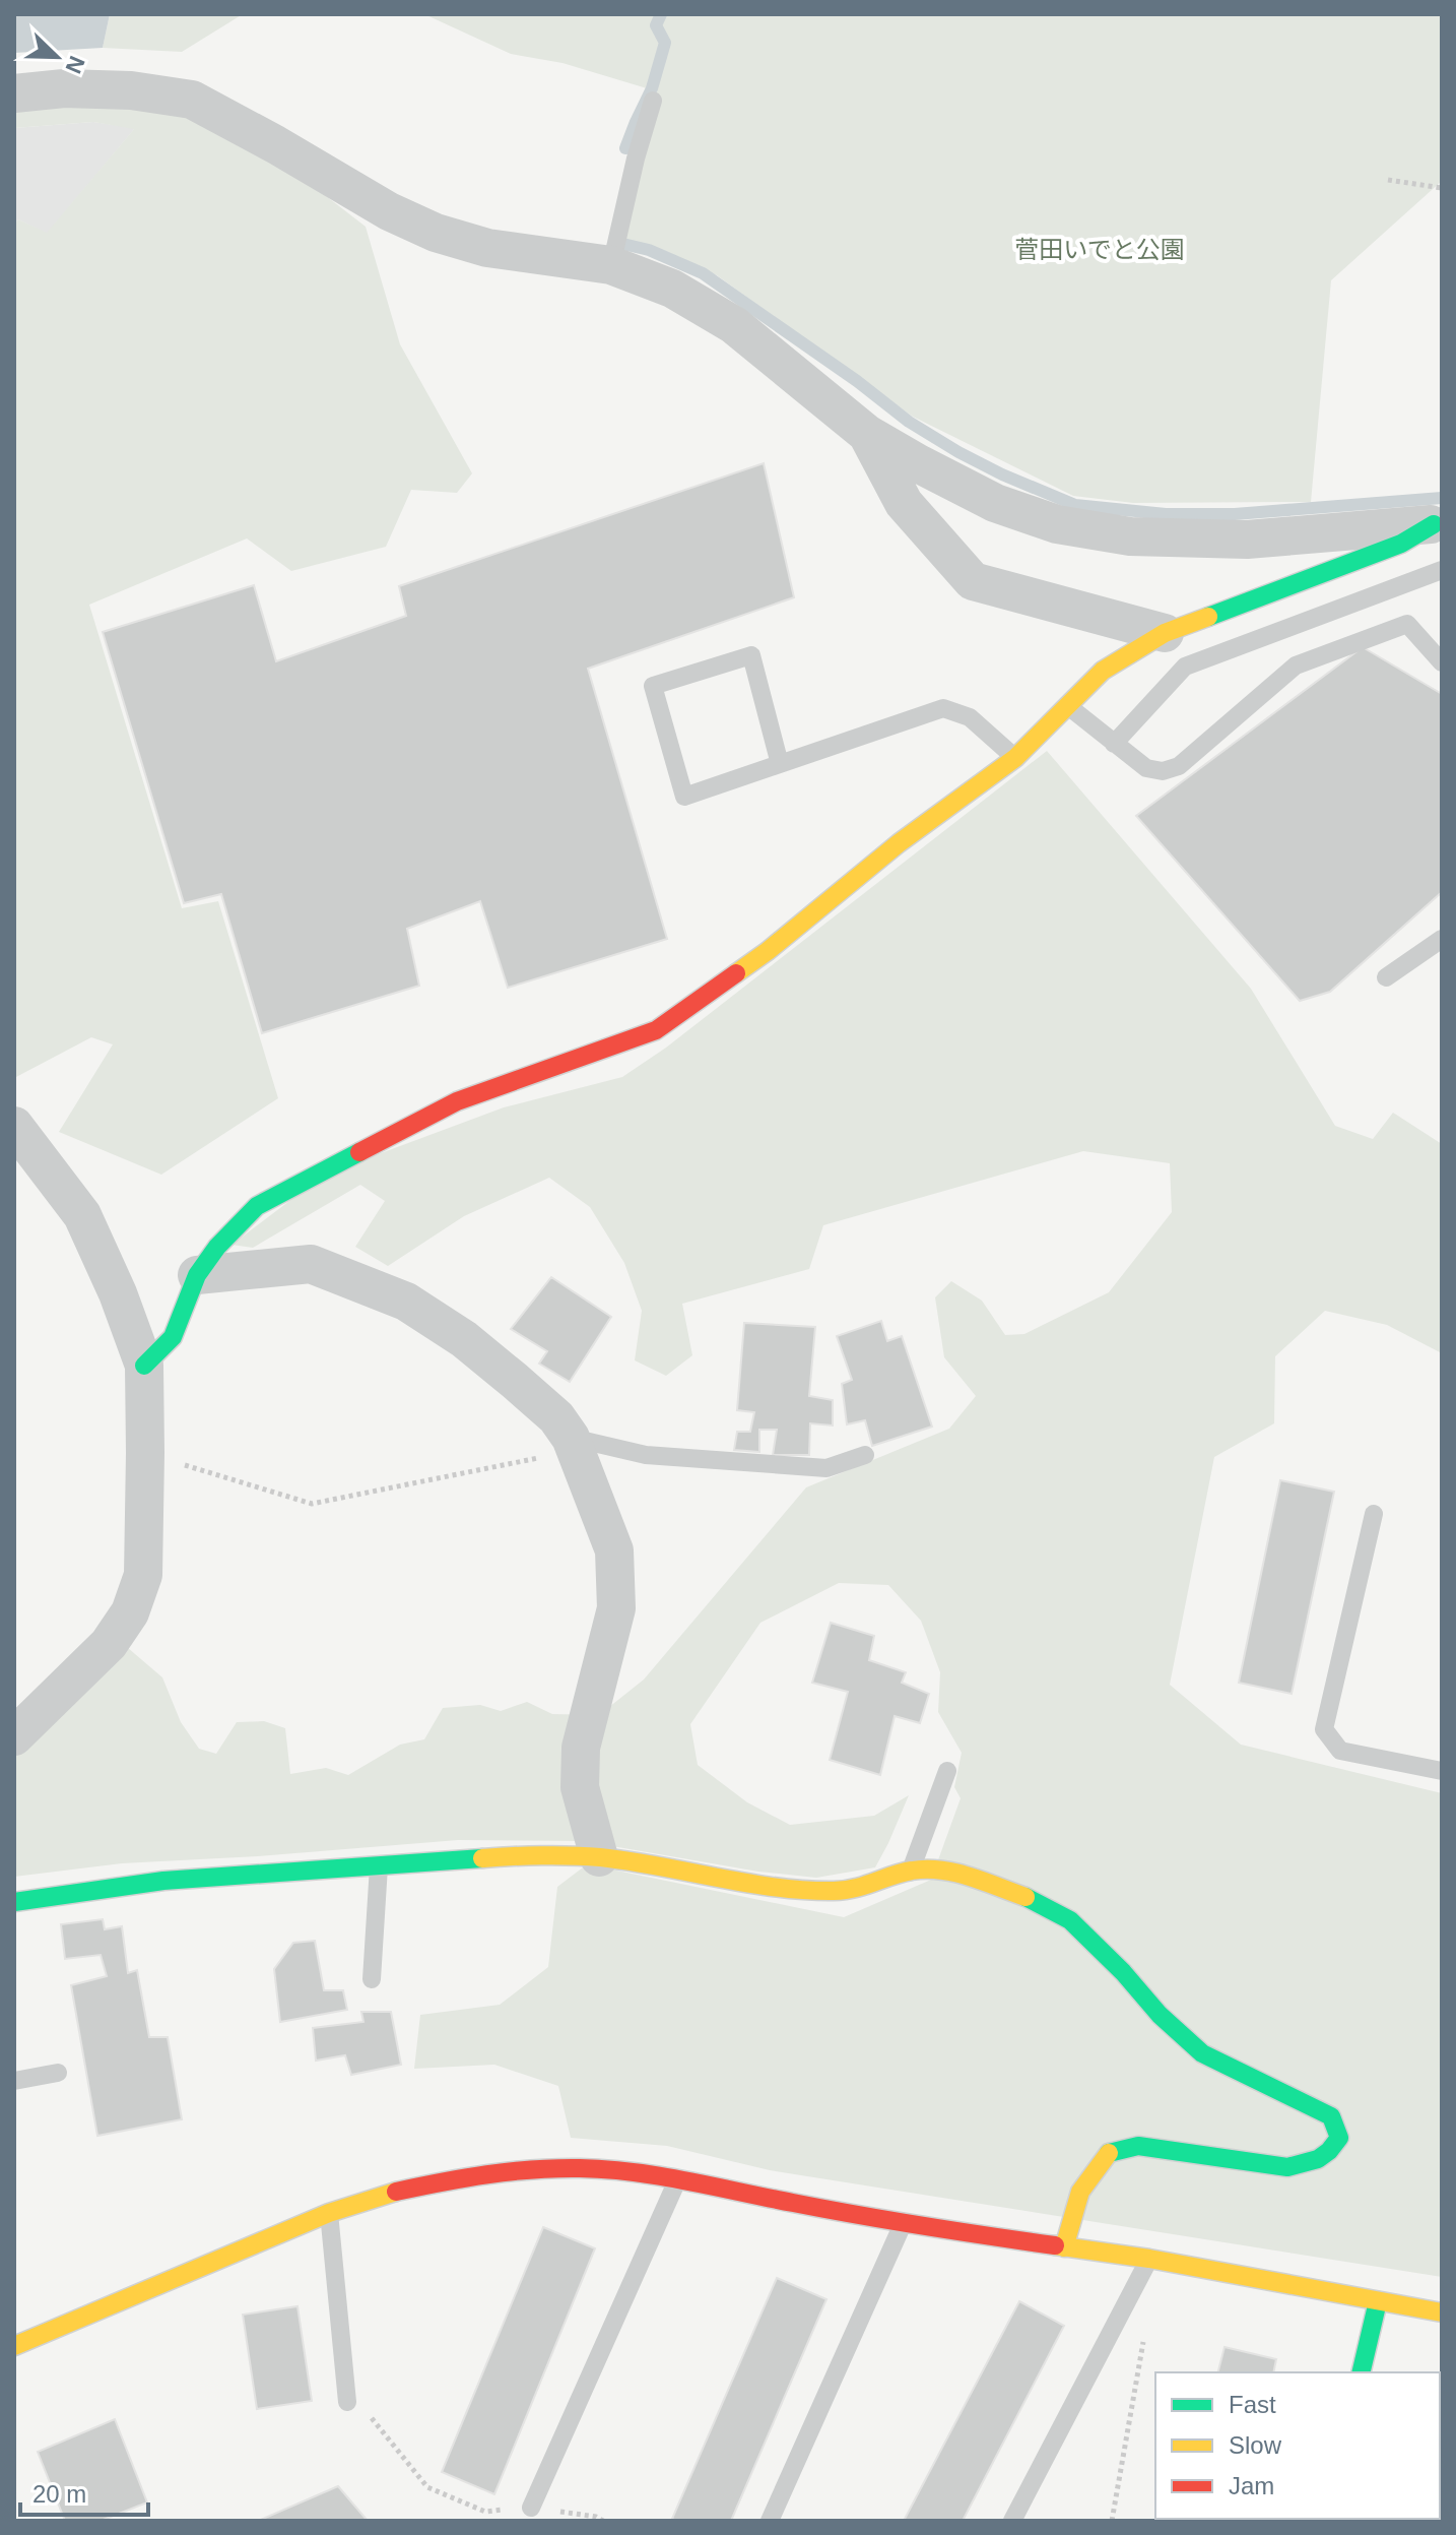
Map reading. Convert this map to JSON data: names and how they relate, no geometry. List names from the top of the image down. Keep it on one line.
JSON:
{"parks":["菅田いでと公園"],"legend":["Fast","Slow","Jam"],"scale_bar":"20 m","north":"bottom right"}
